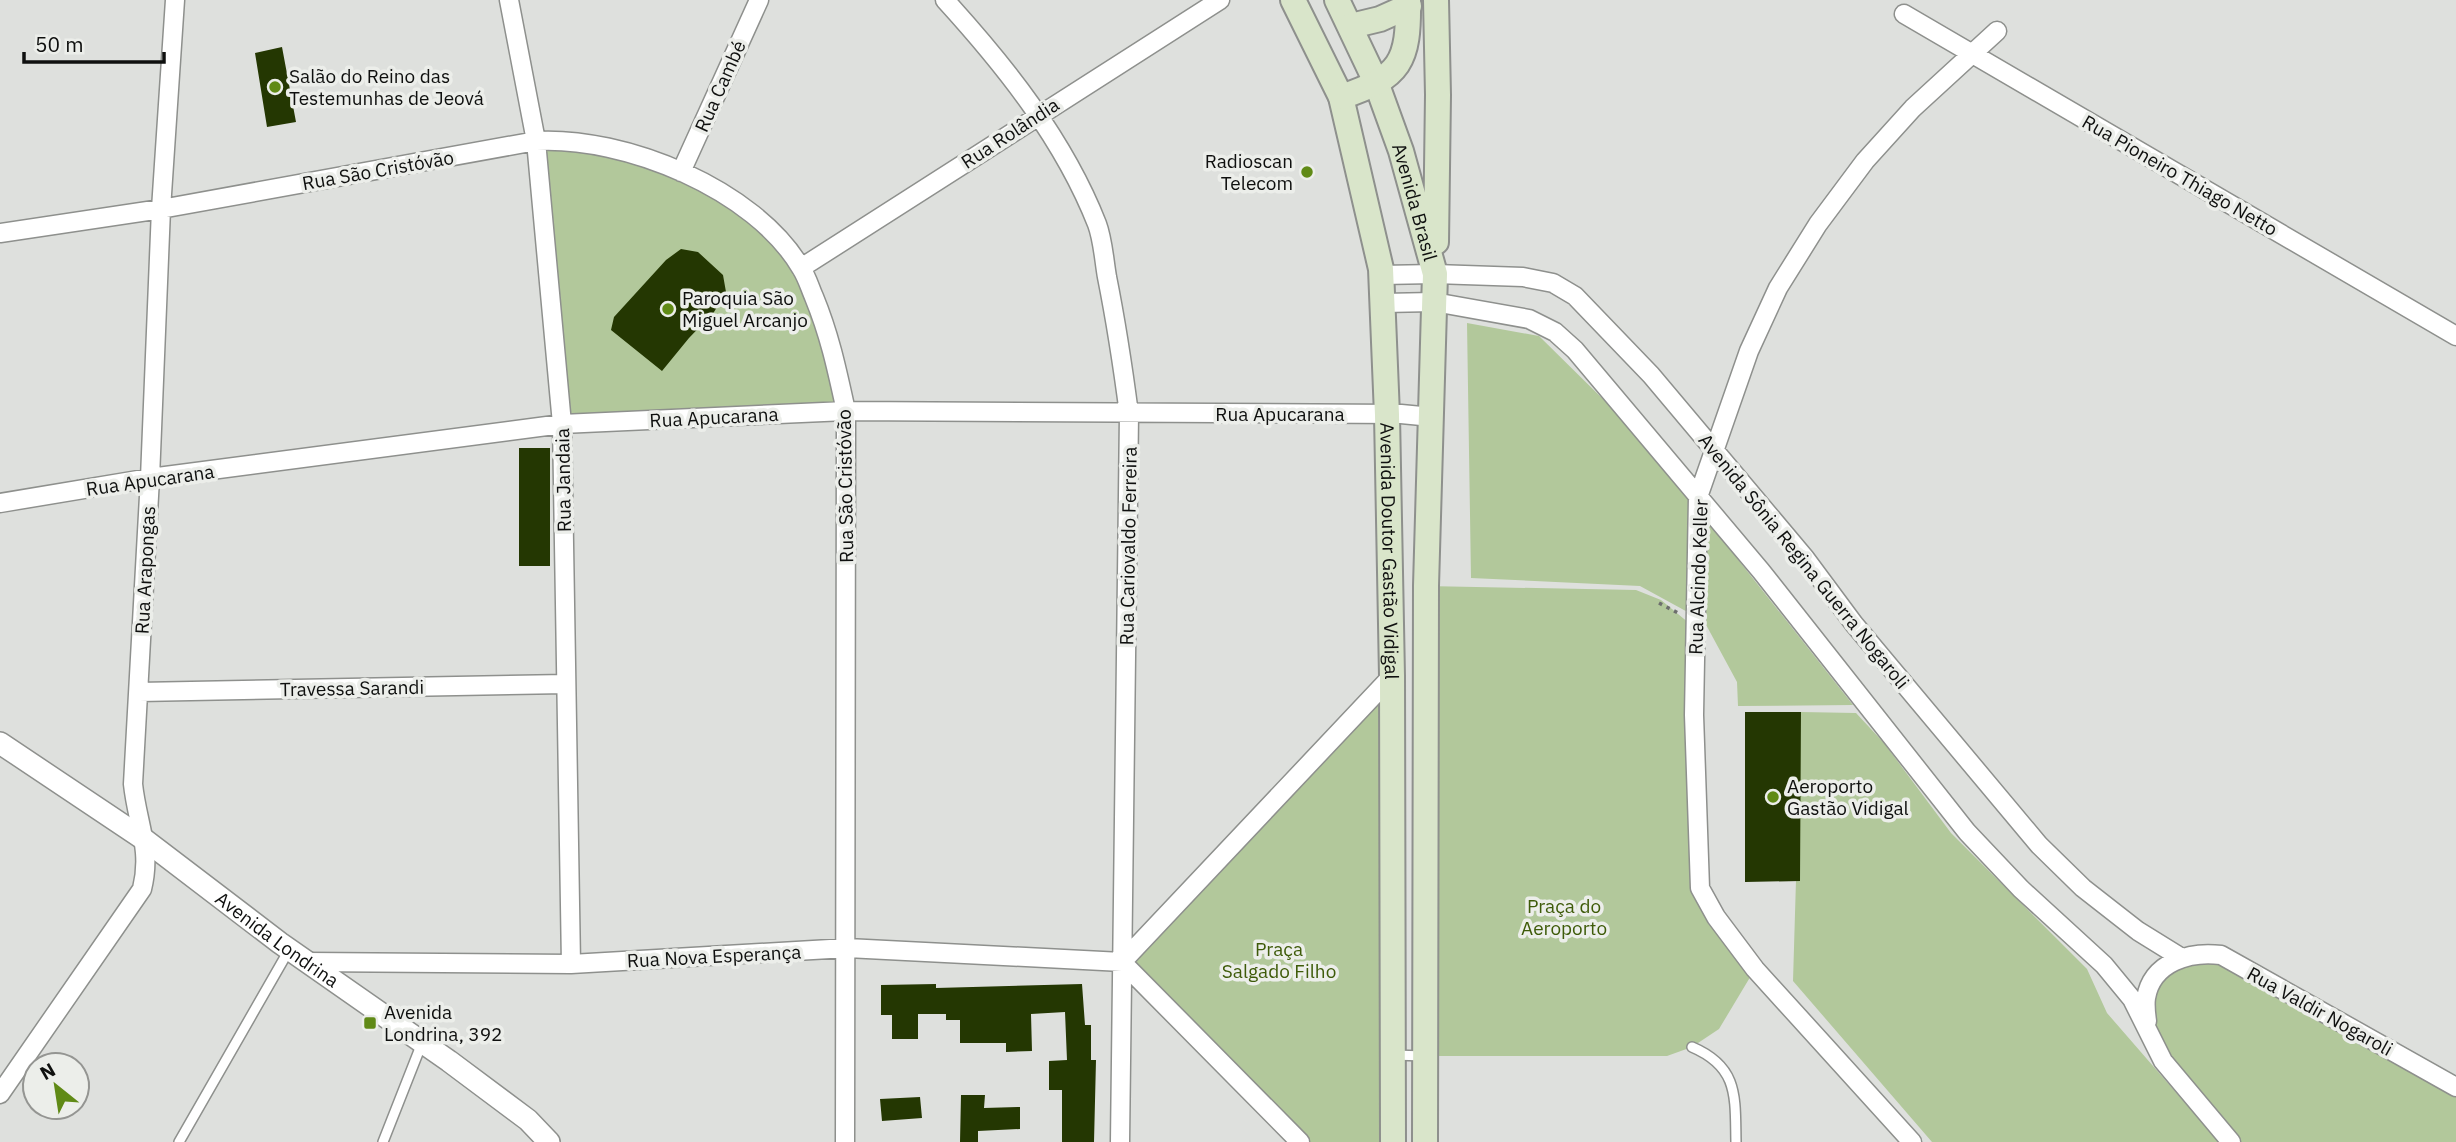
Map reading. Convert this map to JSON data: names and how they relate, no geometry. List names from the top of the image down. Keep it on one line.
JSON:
{"streets":{"main road":["Avenida Brasil","Avenida Doutor Gastão Vidigal"],"street":["Rua Cambé","Rua Rolândia","Rua São Cristóvão","Rua Pioneiro Thiago Netto","Rua Apucarana","Rua Jandaia","Rua Cariovaldo Ferreira","Avenida Sônia Regina Guerra Nogaroli","Rua Arapongas","Rua Alcindo Keller","Travessa Sarandi","Avenida Londrina","Rua Nova Esperança","Rua Valdir Nogaroli"]},"crossings":[["Rua Cambé","Rua São Cristóvão"],["Rua Rolândia","Rua São Cristóvão"],["Rua Rolândia","Rua Cariovaldo Ferreira"],["Rua São Cristóvão","Rua Apucarana"],["Rua São Cristóvão","Rua Jandaia"],["Rua São Cristóvão","Rua Arapongas"],["Rua São Cristóvão","Rua Nova Esperança"],["Rua Pioneiro Thiago Netto","Rua Alcindo Keller"],["Avenida Brasil","Rua Apucarana"],["Avenida Brasil","Avenida Doutor Gastão Vidigal"],["Avenida Brasil","Avenida Sônia Regina Guerra Nogaroli"],["Rua Apucarana","Rua Jandaia"],["Rua Apucarana","Rua Cariovaldo Ferreira"],["Rua Apucarana","Avenida Doutor Gastão Vidigal"],["Rua Apucarana","Rua Arapongas"],["Rua Jandaia","Travessa Sarandi"],["Rua Jandaia","Rua Nova Esperança"],["Rua Cariovaldo Ferreira","Rua Nova Esperança"],["Avenida Doutor Gastão Vidigal","Avenida Sônia Regina Guerra Nogaroli"],["Avenida Sônia Regina Guerra Nogaroli","Rua Alcindo Keller"],["Avenida Sônia Regina Guerra Nogaroli","Rua Valdir Nogaroli"],["Rua Arapongas","Travessa Sarandi"],["Rua Arapongas","Avenida Londrina"],["Avenida Londrina","Rua Nova Esperança"]],"parks":["Praça do Aeroporto","Praça Salgado Filho"],"places":{"other":["Salão do Reino das Testemunhas de Jeová","Radioscan Telecom","Paroquia São Miguel Arcanjo","Aeroporto Gastão Vidigal"],"transit":["Avenida Londrina, 392"]},"scale_bar":"50 m","north":"top left"}
